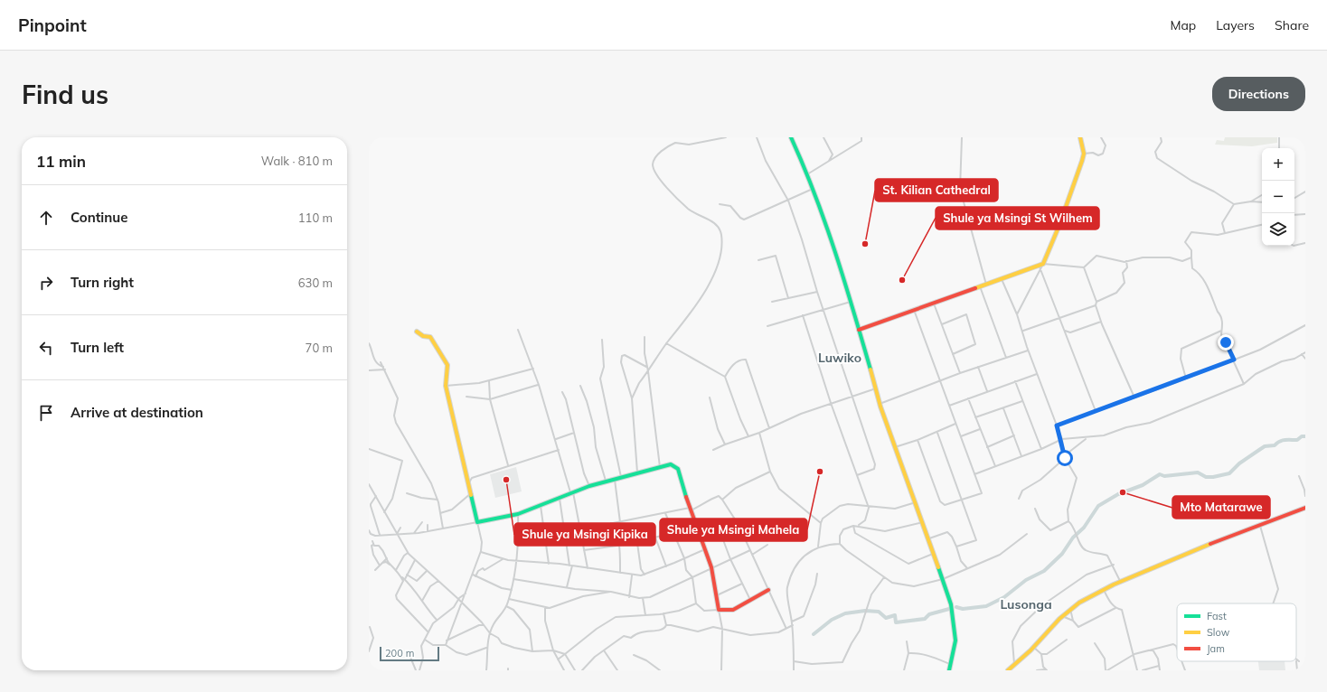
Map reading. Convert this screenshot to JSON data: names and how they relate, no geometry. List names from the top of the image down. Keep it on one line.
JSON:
{"districts":["Luwiko","Lusonga"],"places":["St. Kilian Cathedral","Shule ya Msingi St Wilhem","Shule ya Msingi Mahela","Shule ya Msingi Kipika","Mto Matarawe"],"legend":["Fast","Slow","Jam"],"scale_bar":"200 m","page":{"header":"Pinpoint","nav":["Map","Layers","Share"],"buttons":"Directions","title":"Find us","heading":["11 min","Walk · 810 m"],"map_buttons":["+","−"],"list":[["Continue","110 m"],["Turn right","630 m"],["Turn left","70 m"],"Arrive at destination"],"scale":"200 m"}}
